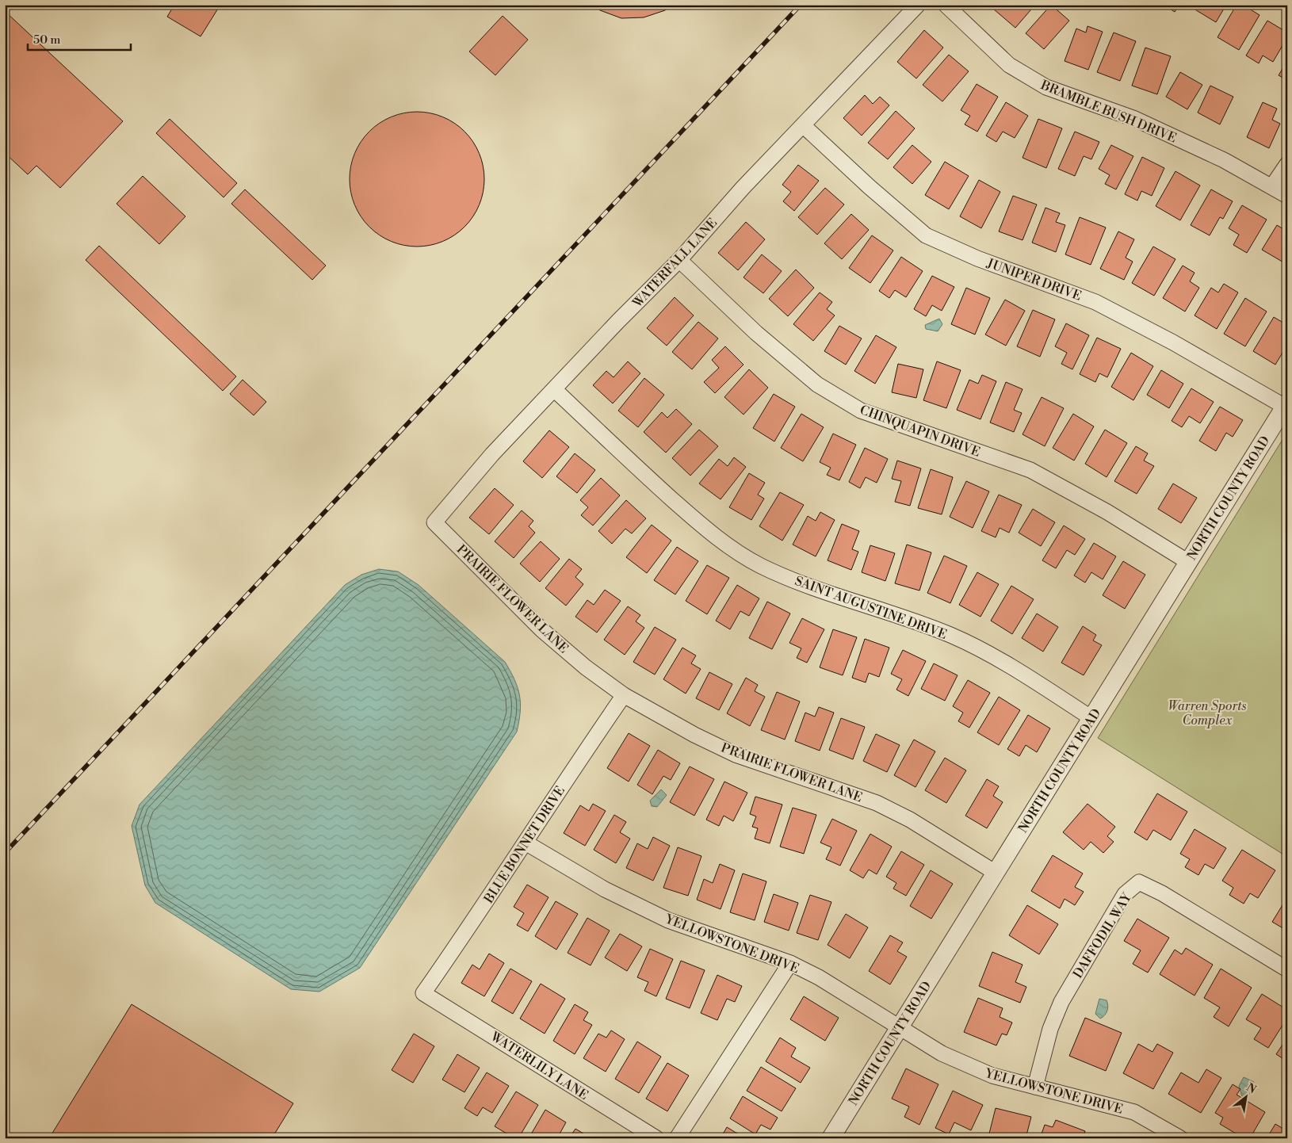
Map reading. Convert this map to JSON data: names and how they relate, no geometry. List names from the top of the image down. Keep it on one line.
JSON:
{"streets":{"street":["BRAMBLE BUSH DRIVE","WATERFALL LANE","JUNIPER DRIVE","CHINQUAPIN DRIVE","NORTH COUNTY ROAD","PRAIRIE FLOWER LANE","SAINT AUGUSTINE DRIVE","BLUE BONNET DRIVE","DAFFODIL WAY","YELLOWSTONE DRIVE","WATERLILY LANE"]},"crossings":[["WATERFALL LANE","JUNIPER DRIVE"],["WATERFALL LANE","CHINQUAPIN DRIVE"],["WATERFALL LANE","PRAIRIE FLOWER LANE"],["WATERFALL LANE","SAINT AUGUSTINE DRIVE"],["JUNIPER DRIVE","NORTH COUNTY ROAD"],["CHINQUAPIN DRIVE","NORTH COUNTY ROAD"],["NORTH COUNTY ROAD","PRAIRIE FLOWER LANE"],["NORTH COUNTY ROAD","SAINT AUGUSTINE DRIVE"],["NORTH COUNTY ROAD","YELLOWSTONE DRIVE"],["PRAIRIE FLOWER LANE","BLUE BONNET DRIVE"],["BLUE BONNET DRIVE","YELLOWSTONE DRIVE"],["BLUE BONNET DRIVE","WATERLILY LANE"],["DAFFODIL WAY","YELLOWSTONE DRIVE"]],"parks":["Warren Sports Complex"],"scale_bar":"50 m","north":"top right"}
